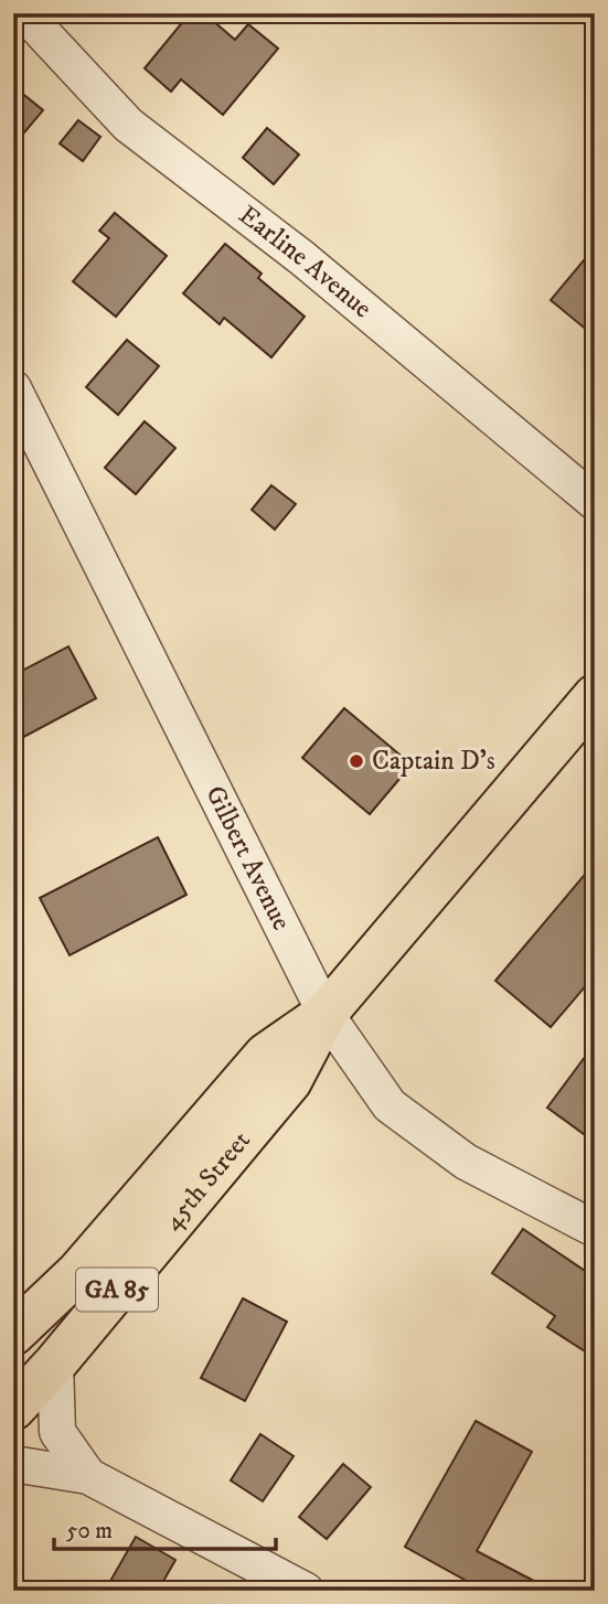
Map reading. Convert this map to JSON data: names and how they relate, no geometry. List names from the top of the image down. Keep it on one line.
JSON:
{"streets":{"main road":["45th Street","GA 85"],"street":["Earline Avenue","Gilbert Avenue"]},"crossings":[["Gilbert Avenue","45th Street"]],"places":["Captain D's"],"scale_bar":"50 m"}
